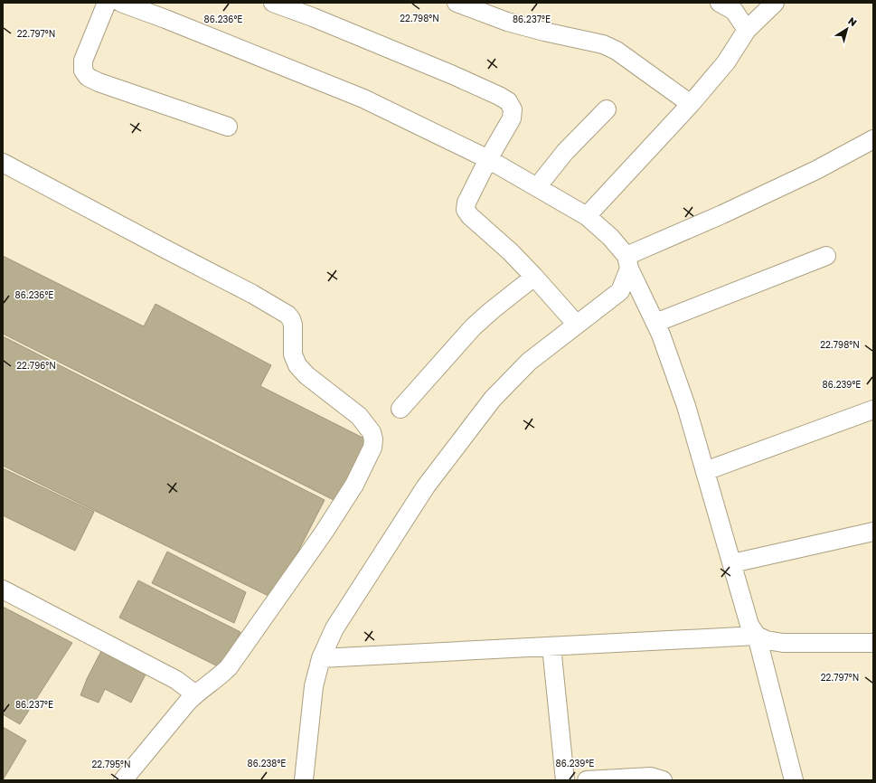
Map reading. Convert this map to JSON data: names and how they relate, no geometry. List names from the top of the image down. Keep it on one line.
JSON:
{"north":"top right","coordinates":["22.798°N","86.236°E","86.237°E","22.797°N","22.796°N","86.239°E","86.238°E","22.795°N"]}
